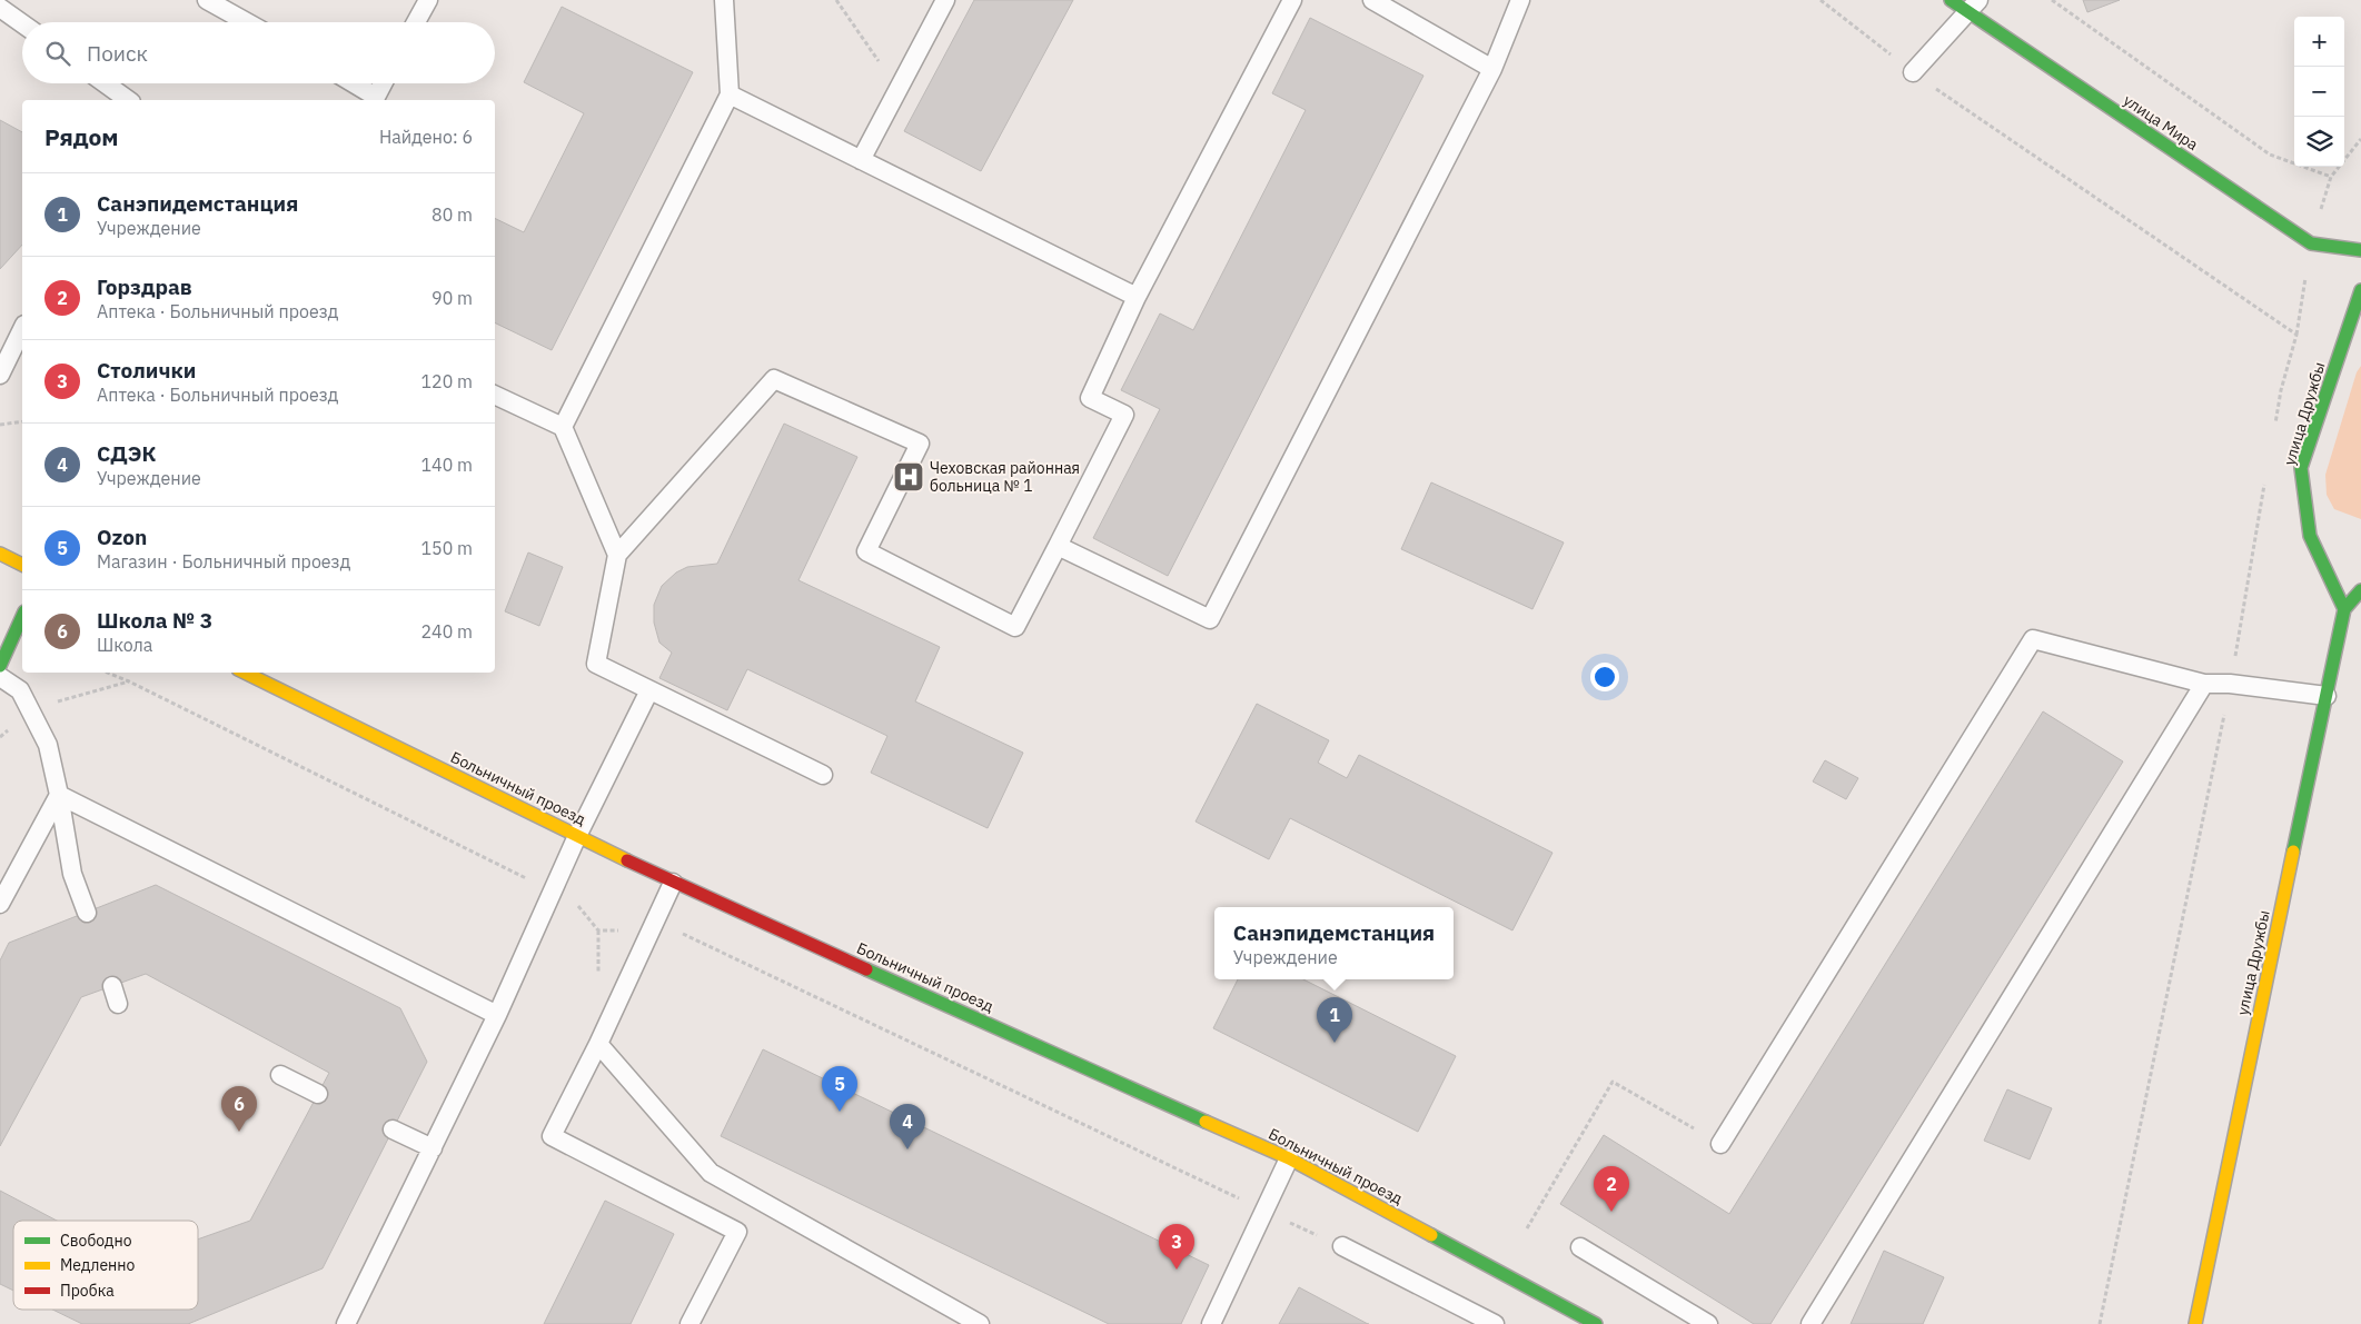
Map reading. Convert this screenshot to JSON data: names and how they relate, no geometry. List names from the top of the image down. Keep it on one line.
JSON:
{"streets":{"street":["улица Мира","улица Дружбы","Больничный проезд"]},"places":{"hospital":["Чеховская районная больница № 1"]},"legend":["Свободно","Медленно","Пробка"],"page":{"map_buttons":["+","−"],"search":"Поиск","heading":["Рядом","Найдено: 6"],"list":[{"mark":"1","name":"Санэпидемстанция","note":"Учреждение","value":"80 m"},{"mark":"2","name":"Горздрав","note":"Аптека · Больничный проезд","value":"90 m"},{"mark":"3","name":"Столички","note":"Аптека · Больничный проезд","value":"120 m"},{"mark":"4","name":"СДЭК","note":"Учреждение","value":"140 m"},{"mark":"5","name":"Ozon","note":"Магазин · Больничный проезд","value":"150 m"},{"mark":"6","name":"Школа № 3","note":"Школа","value":"240 m"}],"popup":["Санэпидемстанция","Учреждение"],"pins":["1","5","6","4","2","3"]}}
